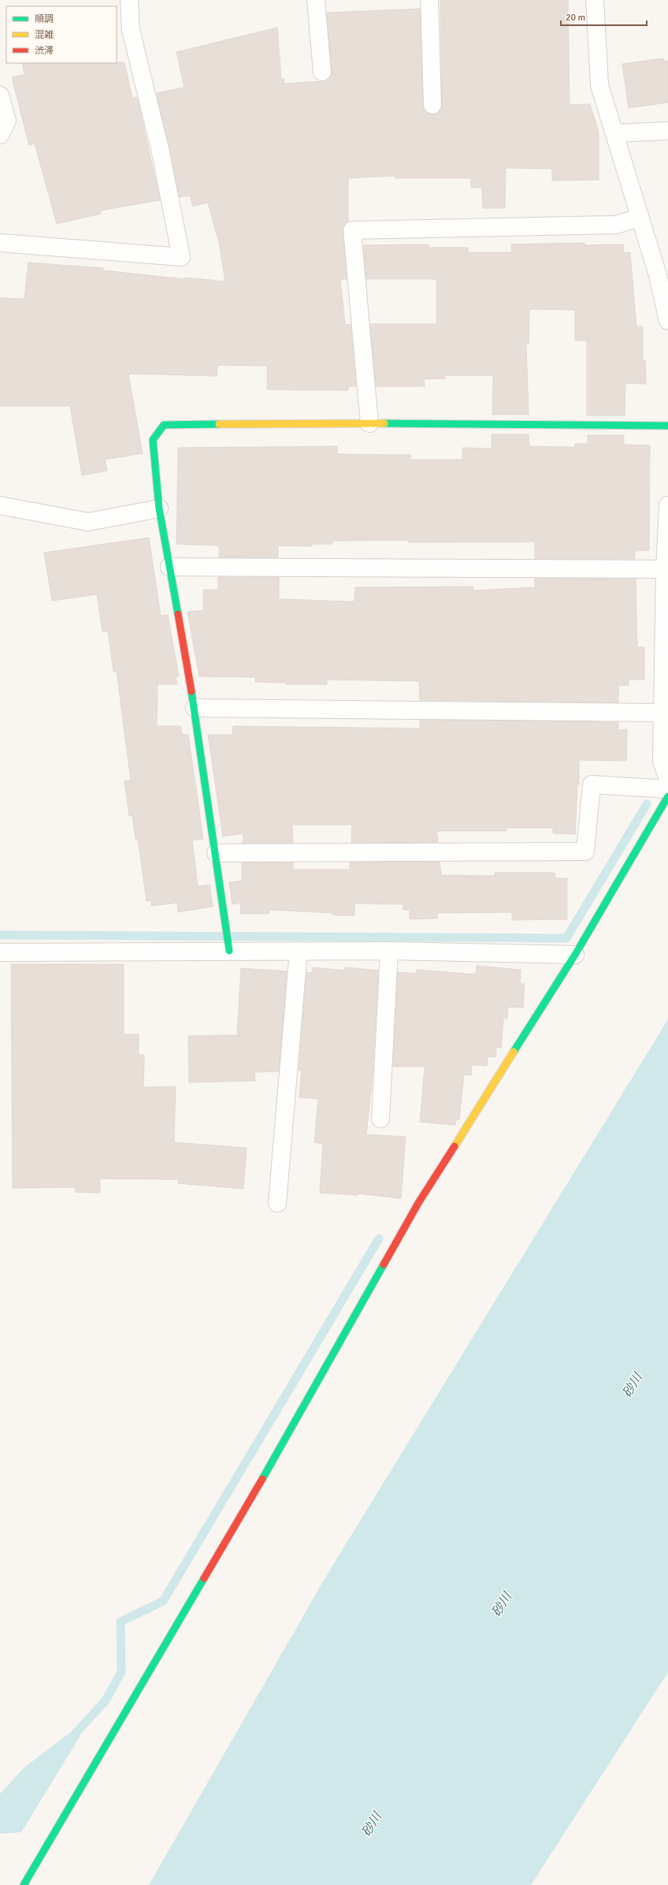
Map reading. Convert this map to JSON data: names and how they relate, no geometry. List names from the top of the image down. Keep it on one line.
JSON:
{"water":["砂川"],"legend":["順調","混雑","渋滞"],"scale_bar":"20 m"}
